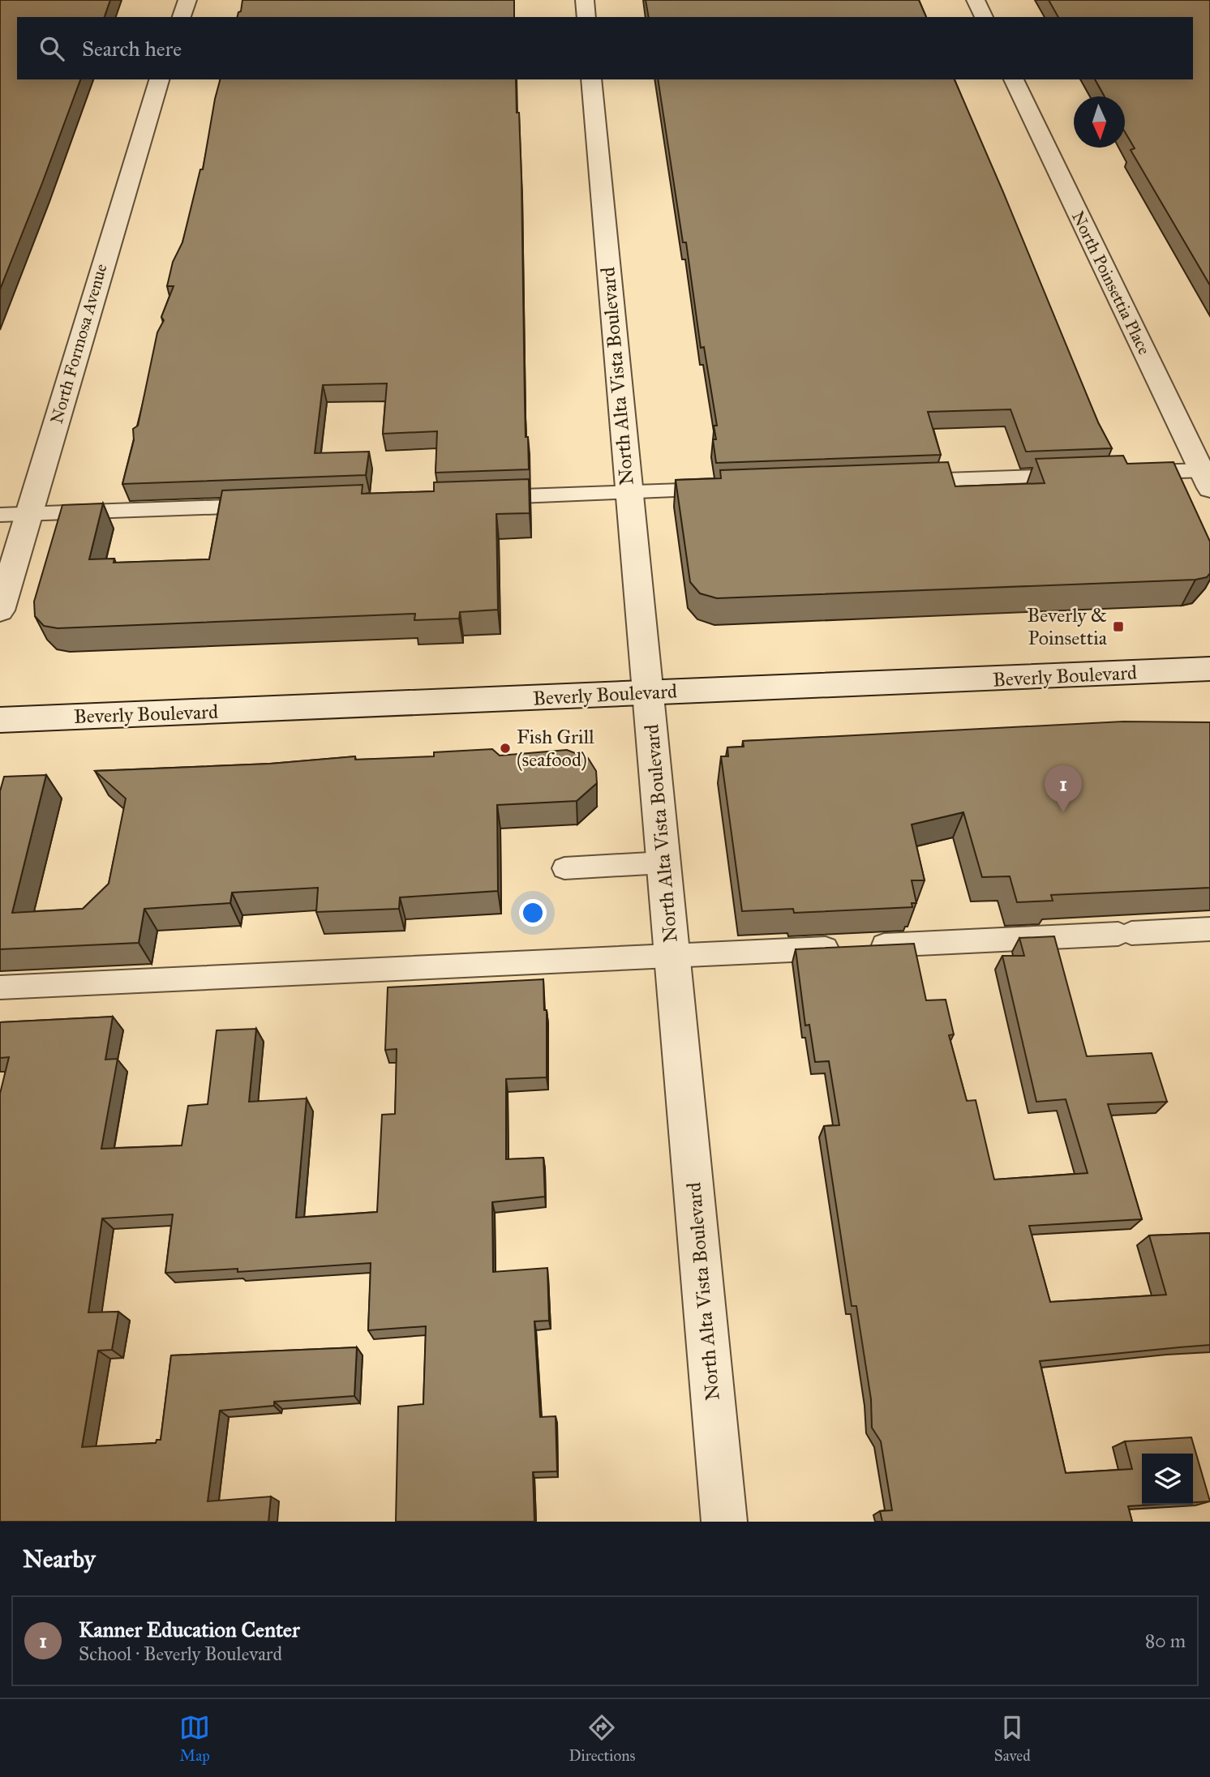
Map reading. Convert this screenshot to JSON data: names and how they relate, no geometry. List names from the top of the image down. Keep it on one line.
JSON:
{"streets":{"street":["North Poinsettia Place","North Formosa Avenue","North Alta Vista Boulevard","Beverly Boulevard"]},"crossings":[["North Alta Vista Boulevard","Beverly Boulevard"]],"places":{"transit":["Beverly & Poinsettia"],"other":["Fish Grill (seafood)"]},"north":"bottom","page":{"search":"Search here","pins":"1","heading":"Nearby","list":[{"mark":"1","name":"Kanner Education Center","note":"School · Beverly Boulevard","value":"80 m"}],"nav":["Map","Directions","Saved"]}}
